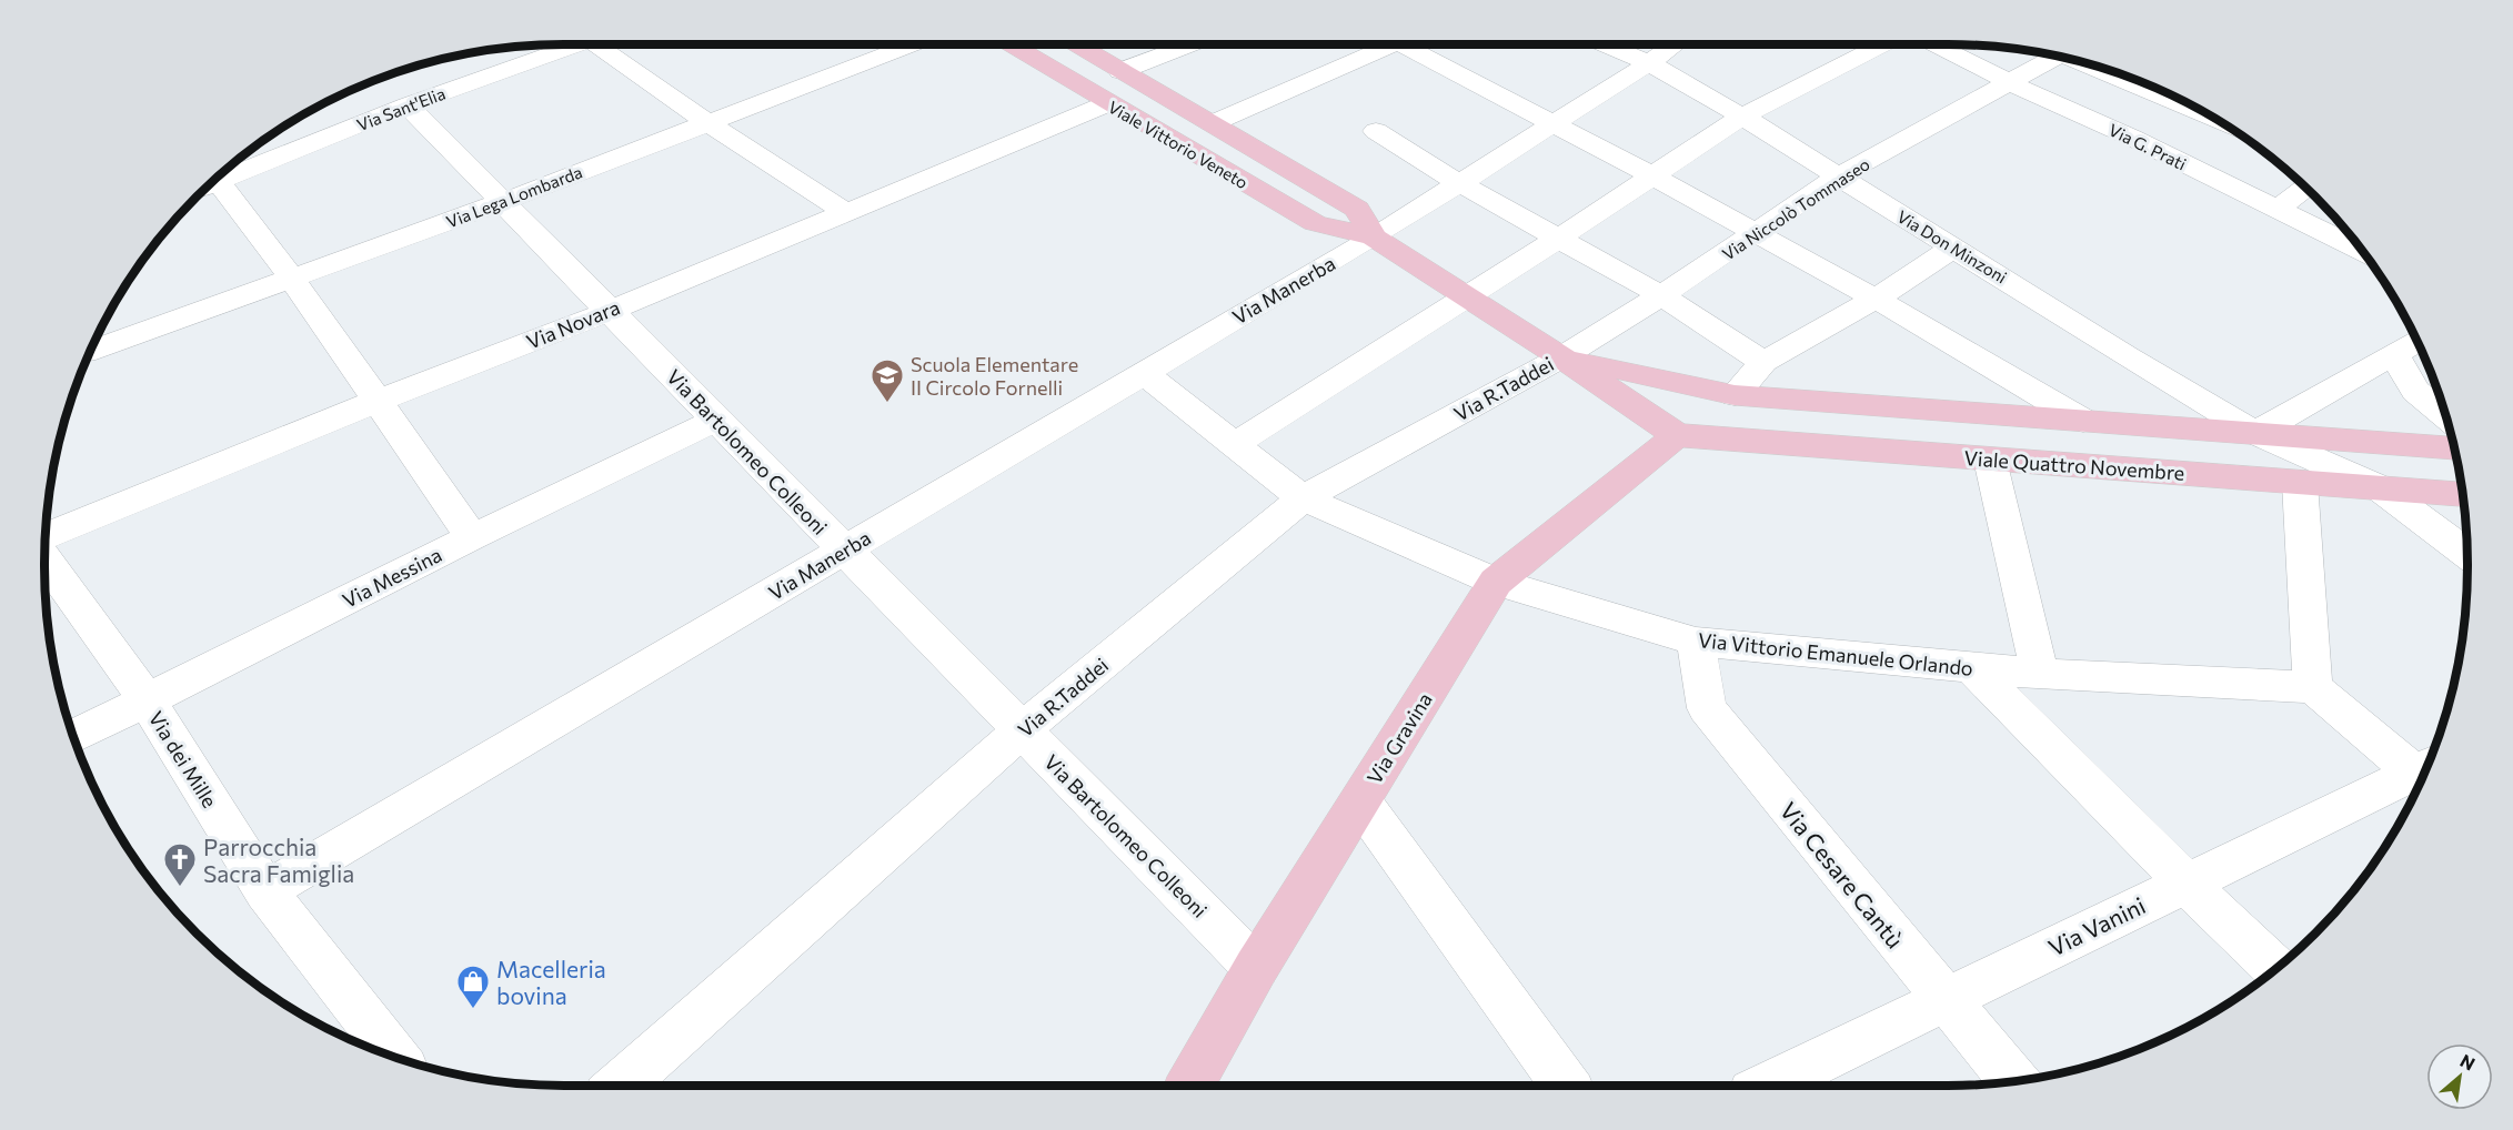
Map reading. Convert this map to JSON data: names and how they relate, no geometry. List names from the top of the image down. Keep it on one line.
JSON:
{"streets":{"main road":["Viale Vittorio Veneto","Viale Quattro Novembre","Via Gravina"],"street":["Via Sant'Elia","Via G. Prati","Via Lega Lombarda","Via Niccolò Tommaseo","Via Don Minzoni","Via Manerba","Via Novara","Via R.Taddei","Via Bartolomeo Colleoni","Via Messina","Via Vittorio Emanuele Orlando","Via dei Mille","Via Cesare Cantù","Via Vanini"]},"crossings":[["Via Sant'Elia","Via Bartolomeo Colleoni"],["Viale Vittorio Veneto","Via Niccolò Tommaseo"],["Viale Vittorio Veneto","Via Manerba"],["Viale Vittorio Veneto","Via Novara"],["Viale Vittorio Veneto","Via R.Taddei"],["Viale Vittorio Veneto","Viale Quattro Novembre"],["Viale Vittorio Veneto","Via Gravina"],["Via G. Prati","Via Niccolò Tommaseo"],["Via Lega Lombarda","Via Bartolomeo Colleoni"],["Via Niccolò Tommaseo","Via Don Minzoni"],["Via Niccolò Tommaseo","Via R.Taddei"],["Via Don Minzoni","Via Manerba"],["Via Don Minzoni","Viale Quattro Novembre"],["Via Manerba","Via Bartolomeo Colleoni"],["Via Manerba","Via Vittorio Emanuele Orlando"],["Via Manerba","Via dei Mille"],["Via Novara","Via Bartolomeo Colleoni"],["Via R.Taddei","Via Bartolomeo Colleoni"],["Via R.Taddei","Via Vittorio Emanuele Orlando"],["Via Bartolomeo Colleoni","Via Messina"],["Via Bartolomeo Colleoni","Via Gravina"],["Viale Quattro Novembre","Via Gravina"],["Via Messina","Via dei Mille"],["Via Vittorio Emanuele Orlando","Via Gravina"],["Via Vittorio Emanuele Orlando","Via Cesare Cantù"],["Via Cesare Cantù","Via Vanini"]],"places":{"school or university":["Scuola Elementare II Circolo Fornelli"],"church":["Parrocchia Sacra Famiglia"],"shop":["Macelleria bovina"]},"north":"top right"}
